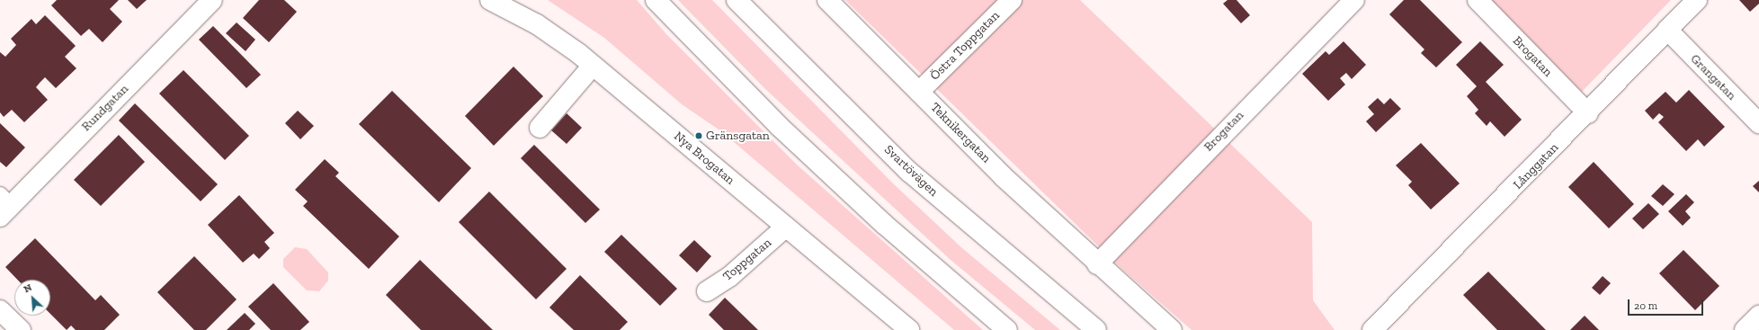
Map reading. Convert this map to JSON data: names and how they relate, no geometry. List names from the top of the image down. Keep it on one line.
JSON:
{"streets":{"street":["Östra Toppgatan","Brogatan","Grangatan","Rundgatan","Teknikergatan","Nya Brogatan","Långgatan","Svartövägen","Toppgatan"]},"crossings":[["Östra Toppgatan","Teknikergatan"],["Brogatan","Teknikergatan"],["Brogatan","Långgatan"],["Grangatan","Långgatan"],["Nya Brogatan","Toppgatan"]],"places":["Gränsgatan"],"scale_bar":"20 m","north":"top left"}
